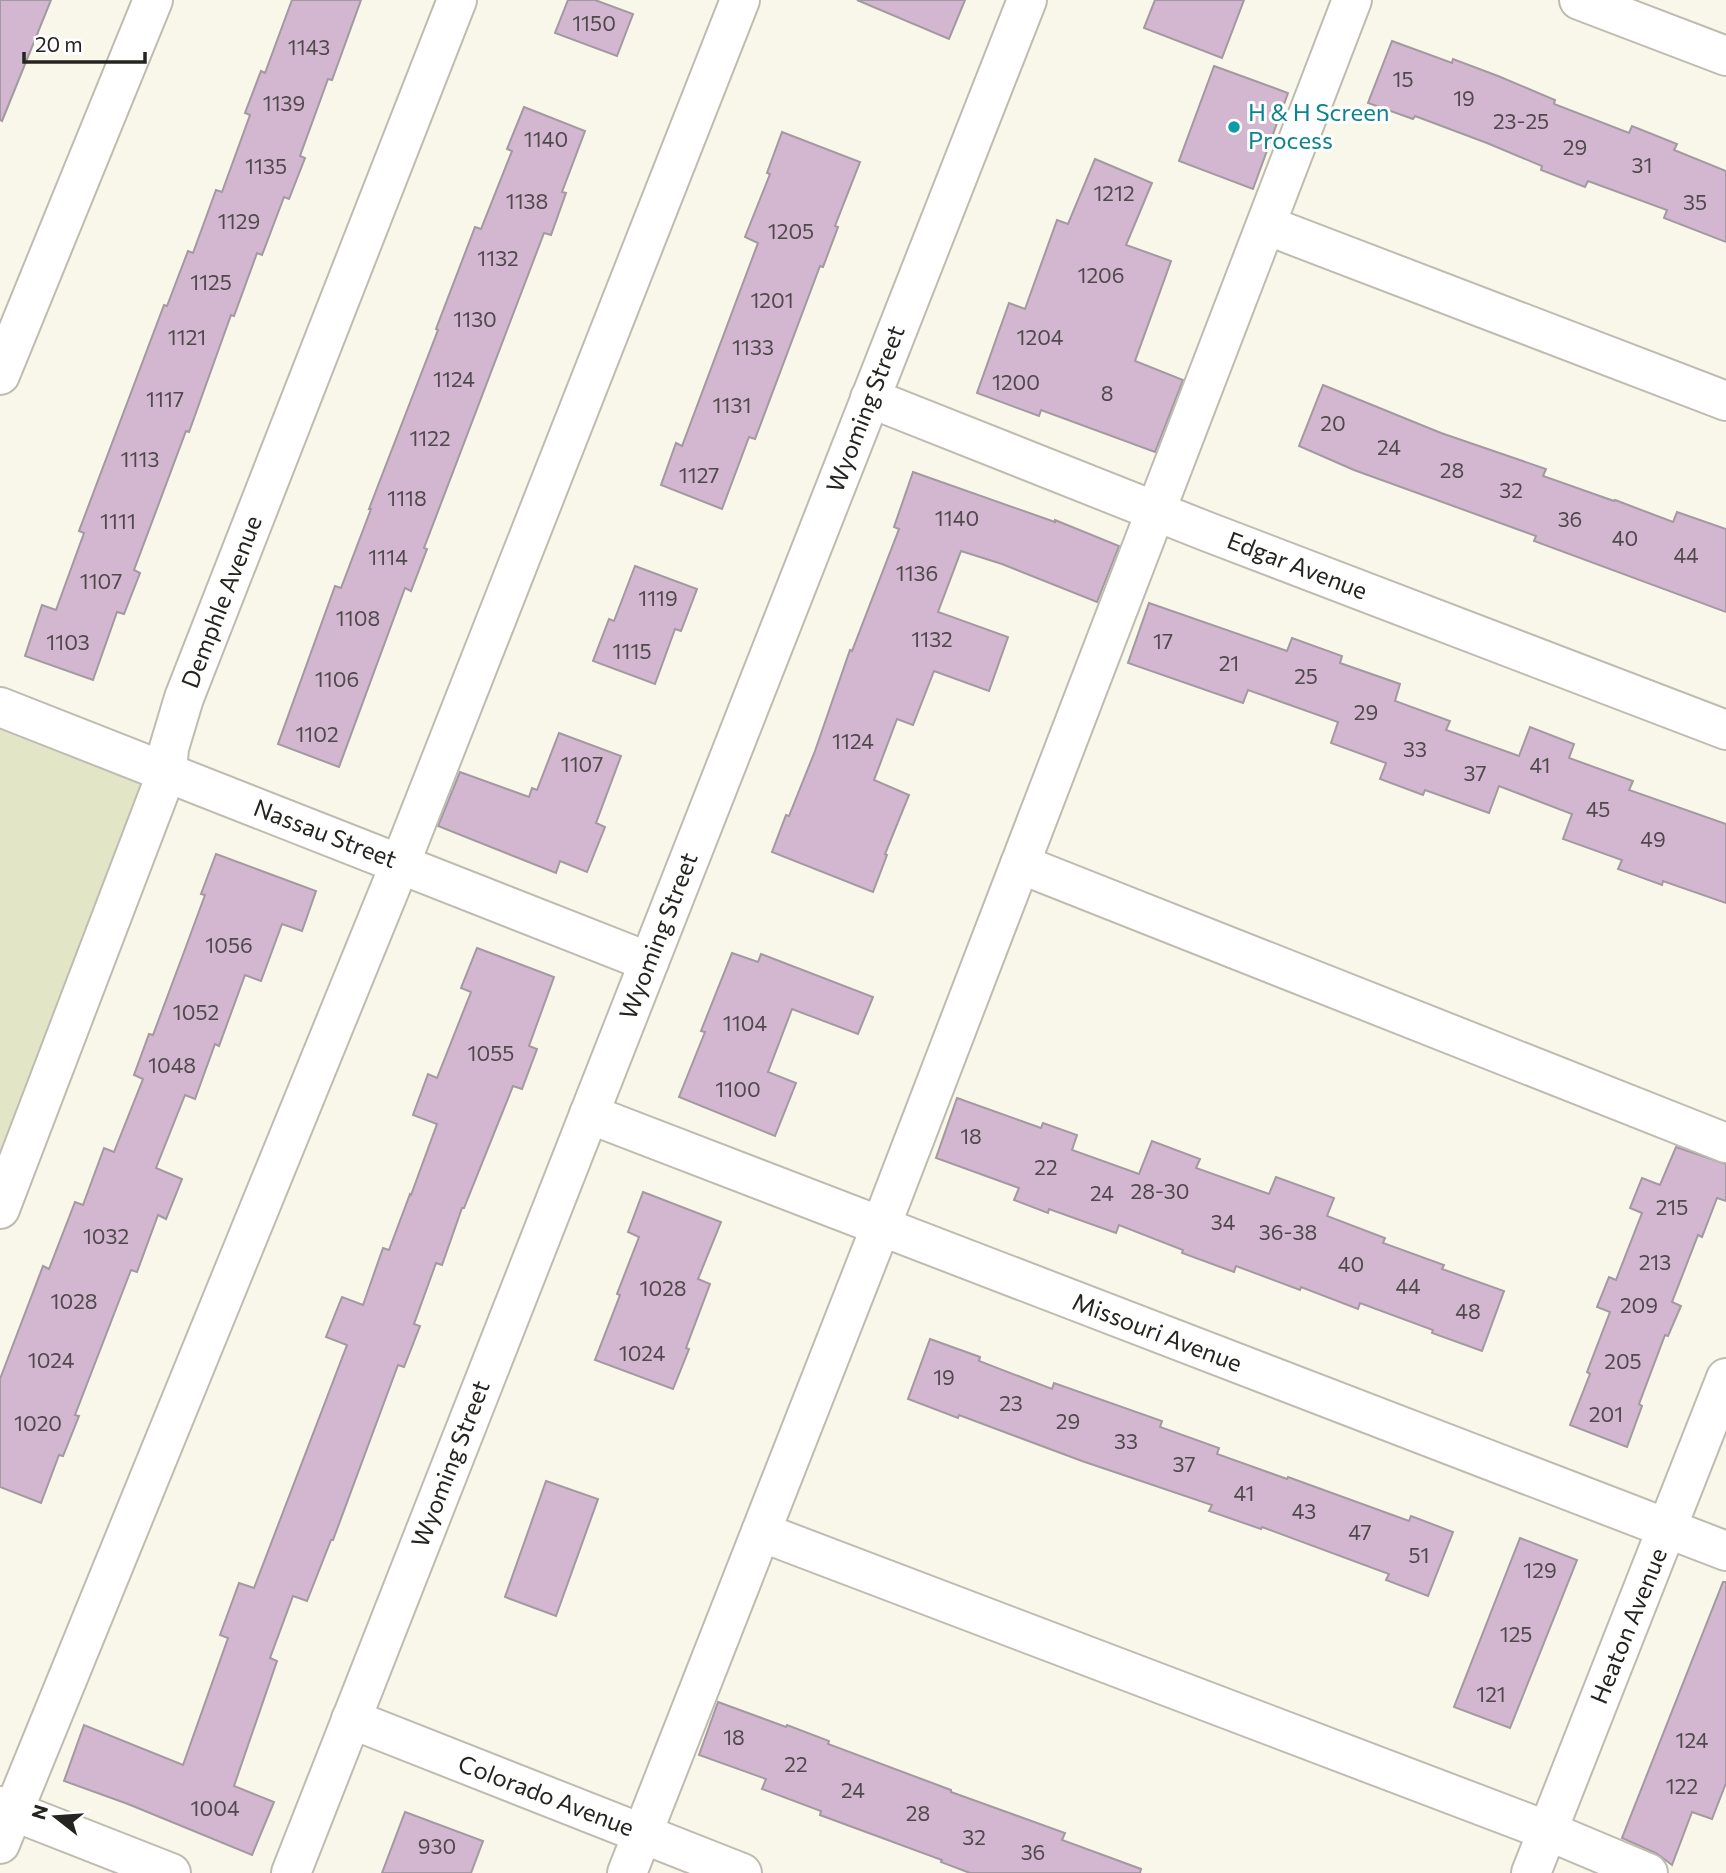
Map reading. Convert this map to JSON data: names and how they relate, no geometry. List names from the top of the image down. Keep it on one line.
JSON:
{"streets":{"street":["Wyoming Street","Edgar Avenue","Demphle Avenue","Nassau Street","Missouri Avenue","Heaton Avenue","Colorado Avenue"]},"crossings":[["Wyoming Street","Edgar Avenue"],["Wyoming Street","Nassau Street"],["Wyoming Street","Missouri Avenue"],["Wyoming Street","Colorado Avenue"],["Demphle Avenue","Nassau Street"],["Missouri Avenue","Heaton Avenue"]],"places":["H & H Screen Process"],"house_numbers":["1150","1143","15","19","1139","23-25","1140","29","31","1135","1212","1138","35","1129","1205","1132","1206","1125","1201","1130","1121","1204","1133","1124","1200","8","1117","1131","20","1122","24","1113","28","1127","32","1118","1140","36","1111","40","44","1114","1136","1107","1119","1108","1132","17","1103","1115","21","25","1106","29","1102","1124","33","1107","41","37","45","49","1056","1052","1104","1055","1048","1100","18","22","28-30","24","215","34","36-38","1032","213","40","44","1028","1028","209","48","1024","1024","205","19","23","201","29","1020","33","37","41","43","47","51","129","125","121","18","124","22","122","24","1004","28","32","930","36"],"scale_bar":"20 m","north":"left"}
